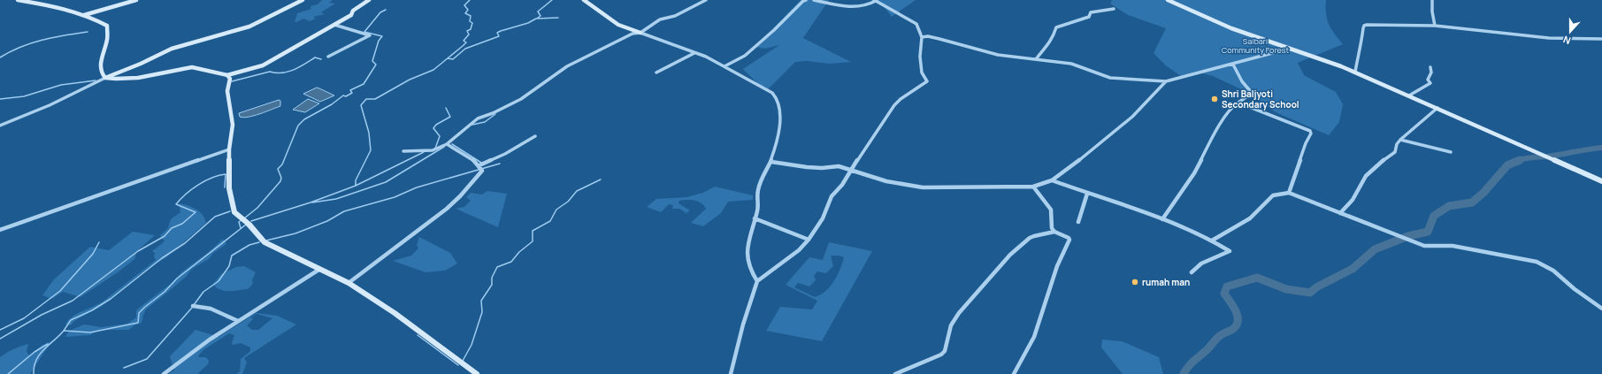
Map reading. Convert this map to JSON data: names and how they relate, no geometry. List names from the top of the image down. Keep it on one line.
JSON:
{"parks":["Salbari Community Forest"],"places":["Shri Baljyoti Secondary School","rumah man"],"north":"bottom"}
